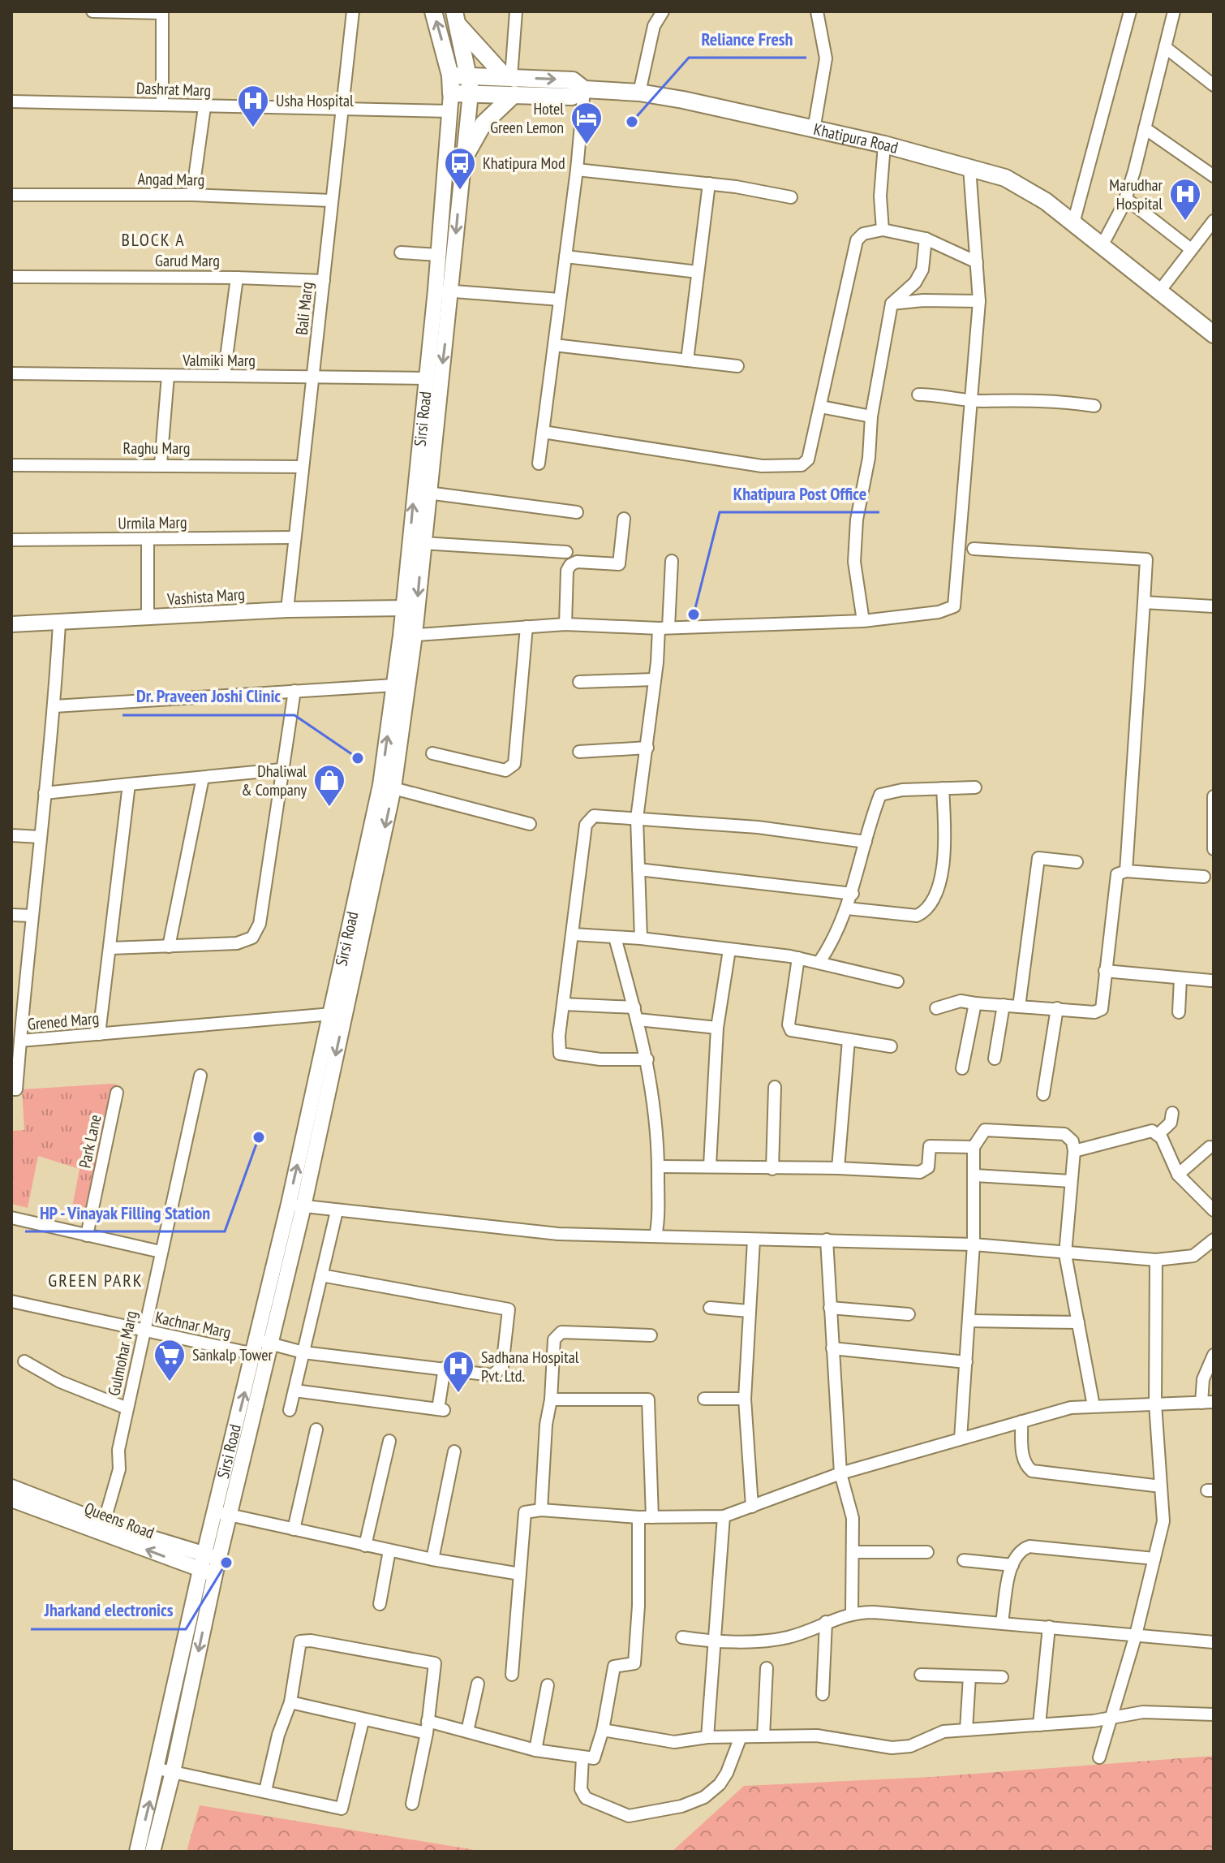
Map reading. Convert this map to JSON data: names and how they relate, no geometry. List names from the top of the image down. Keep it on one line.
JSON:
{"streets":{"main road":["Khatipura Road","Sirsi Road"],"street":["Dashrat Marg","Angad Marg","Garud Marg","Bali Marg","Valmiki Marg","Raghu Marg","Urmila Marg","Vashista Marg","Grened Marg","Park Lane","Kachnar Marg","Gulmohar Marg","Queens Road"]},"crossings":[["Dashrat Marg","Bali Marg"],["Dashrat Marg","Sirsi Road"],["Khatipura Road","Sirsi Road"],["Angad Marg","Bali Marg"],["Garud Marg","Bali Marg"],["Bali Marg","Valmiki Marg"],["Bali Marg","Raghu Marg"],["Bali Marg","Urmila Marg"],["Bali Marg","Vashista Marg"],["Valmiki Marg","Sirsi Road"],["Sirsi Road","Vashista Marg"],["Sirsi Road","Grened Marg"],["Sirsi Road","Kachnar Marg"],["Sirsi Road","Queens Road"],["Vashista Marg","Grened Marg"],["Kachnar Marg","Gulmohar Marg"],["Gulmohar Marg","Queens Road"]],"districts":["BLOCK A","GREEN PARK"],"places":{"other":["Reliance Fresh","Khatipura Post Office","Dr. Praveen Joshi Clinic","HP - Vinayak Filling Station","Jharkand electronics"],"hospital":["Usha Hospital","Marudhar Hospital","Sadhana Hospital Pvt. Ltd."],"hotel":["Hotel Green Lemon"],"bus stop":["Khatipura Mod"],"shop":["Dhaliwal & Company"],"supermarket":["Sankalp Tower"]}}
